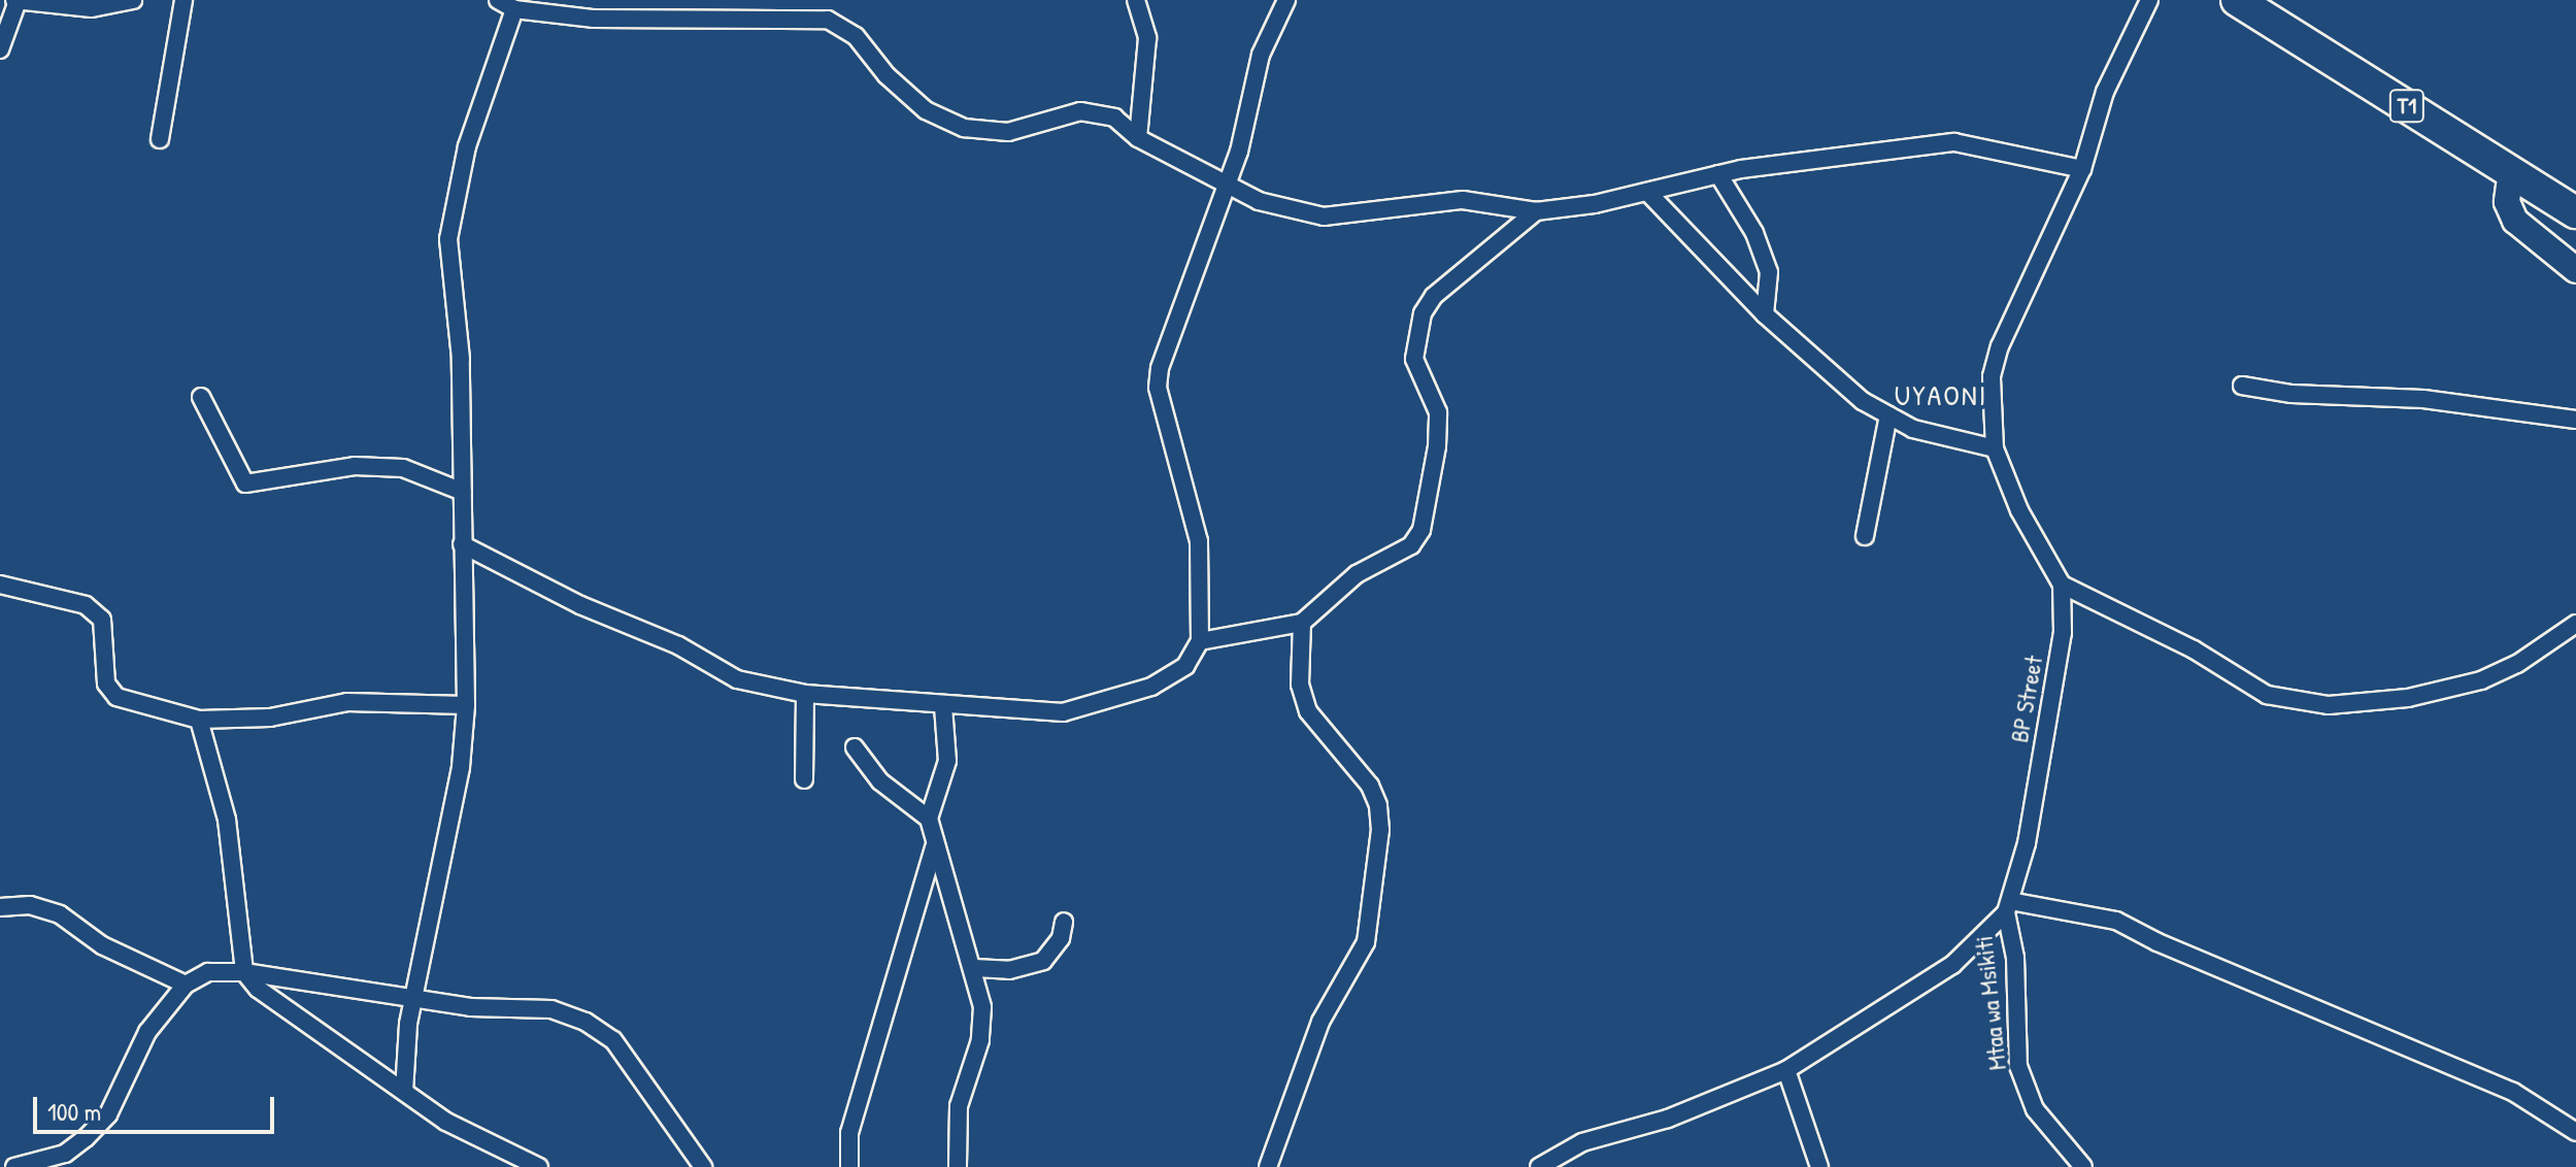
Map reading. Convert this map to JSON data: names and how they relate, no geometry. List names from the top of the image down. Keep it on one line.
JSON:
{"streets":{"highway":["T1"],"street":["BP Street","Mtaa wa Msikiti"]},"crossings":[["BP Street","Mtaa wa Msikiti"]],"districts":["UYAONI"],"scale_bar":"100 m"}
